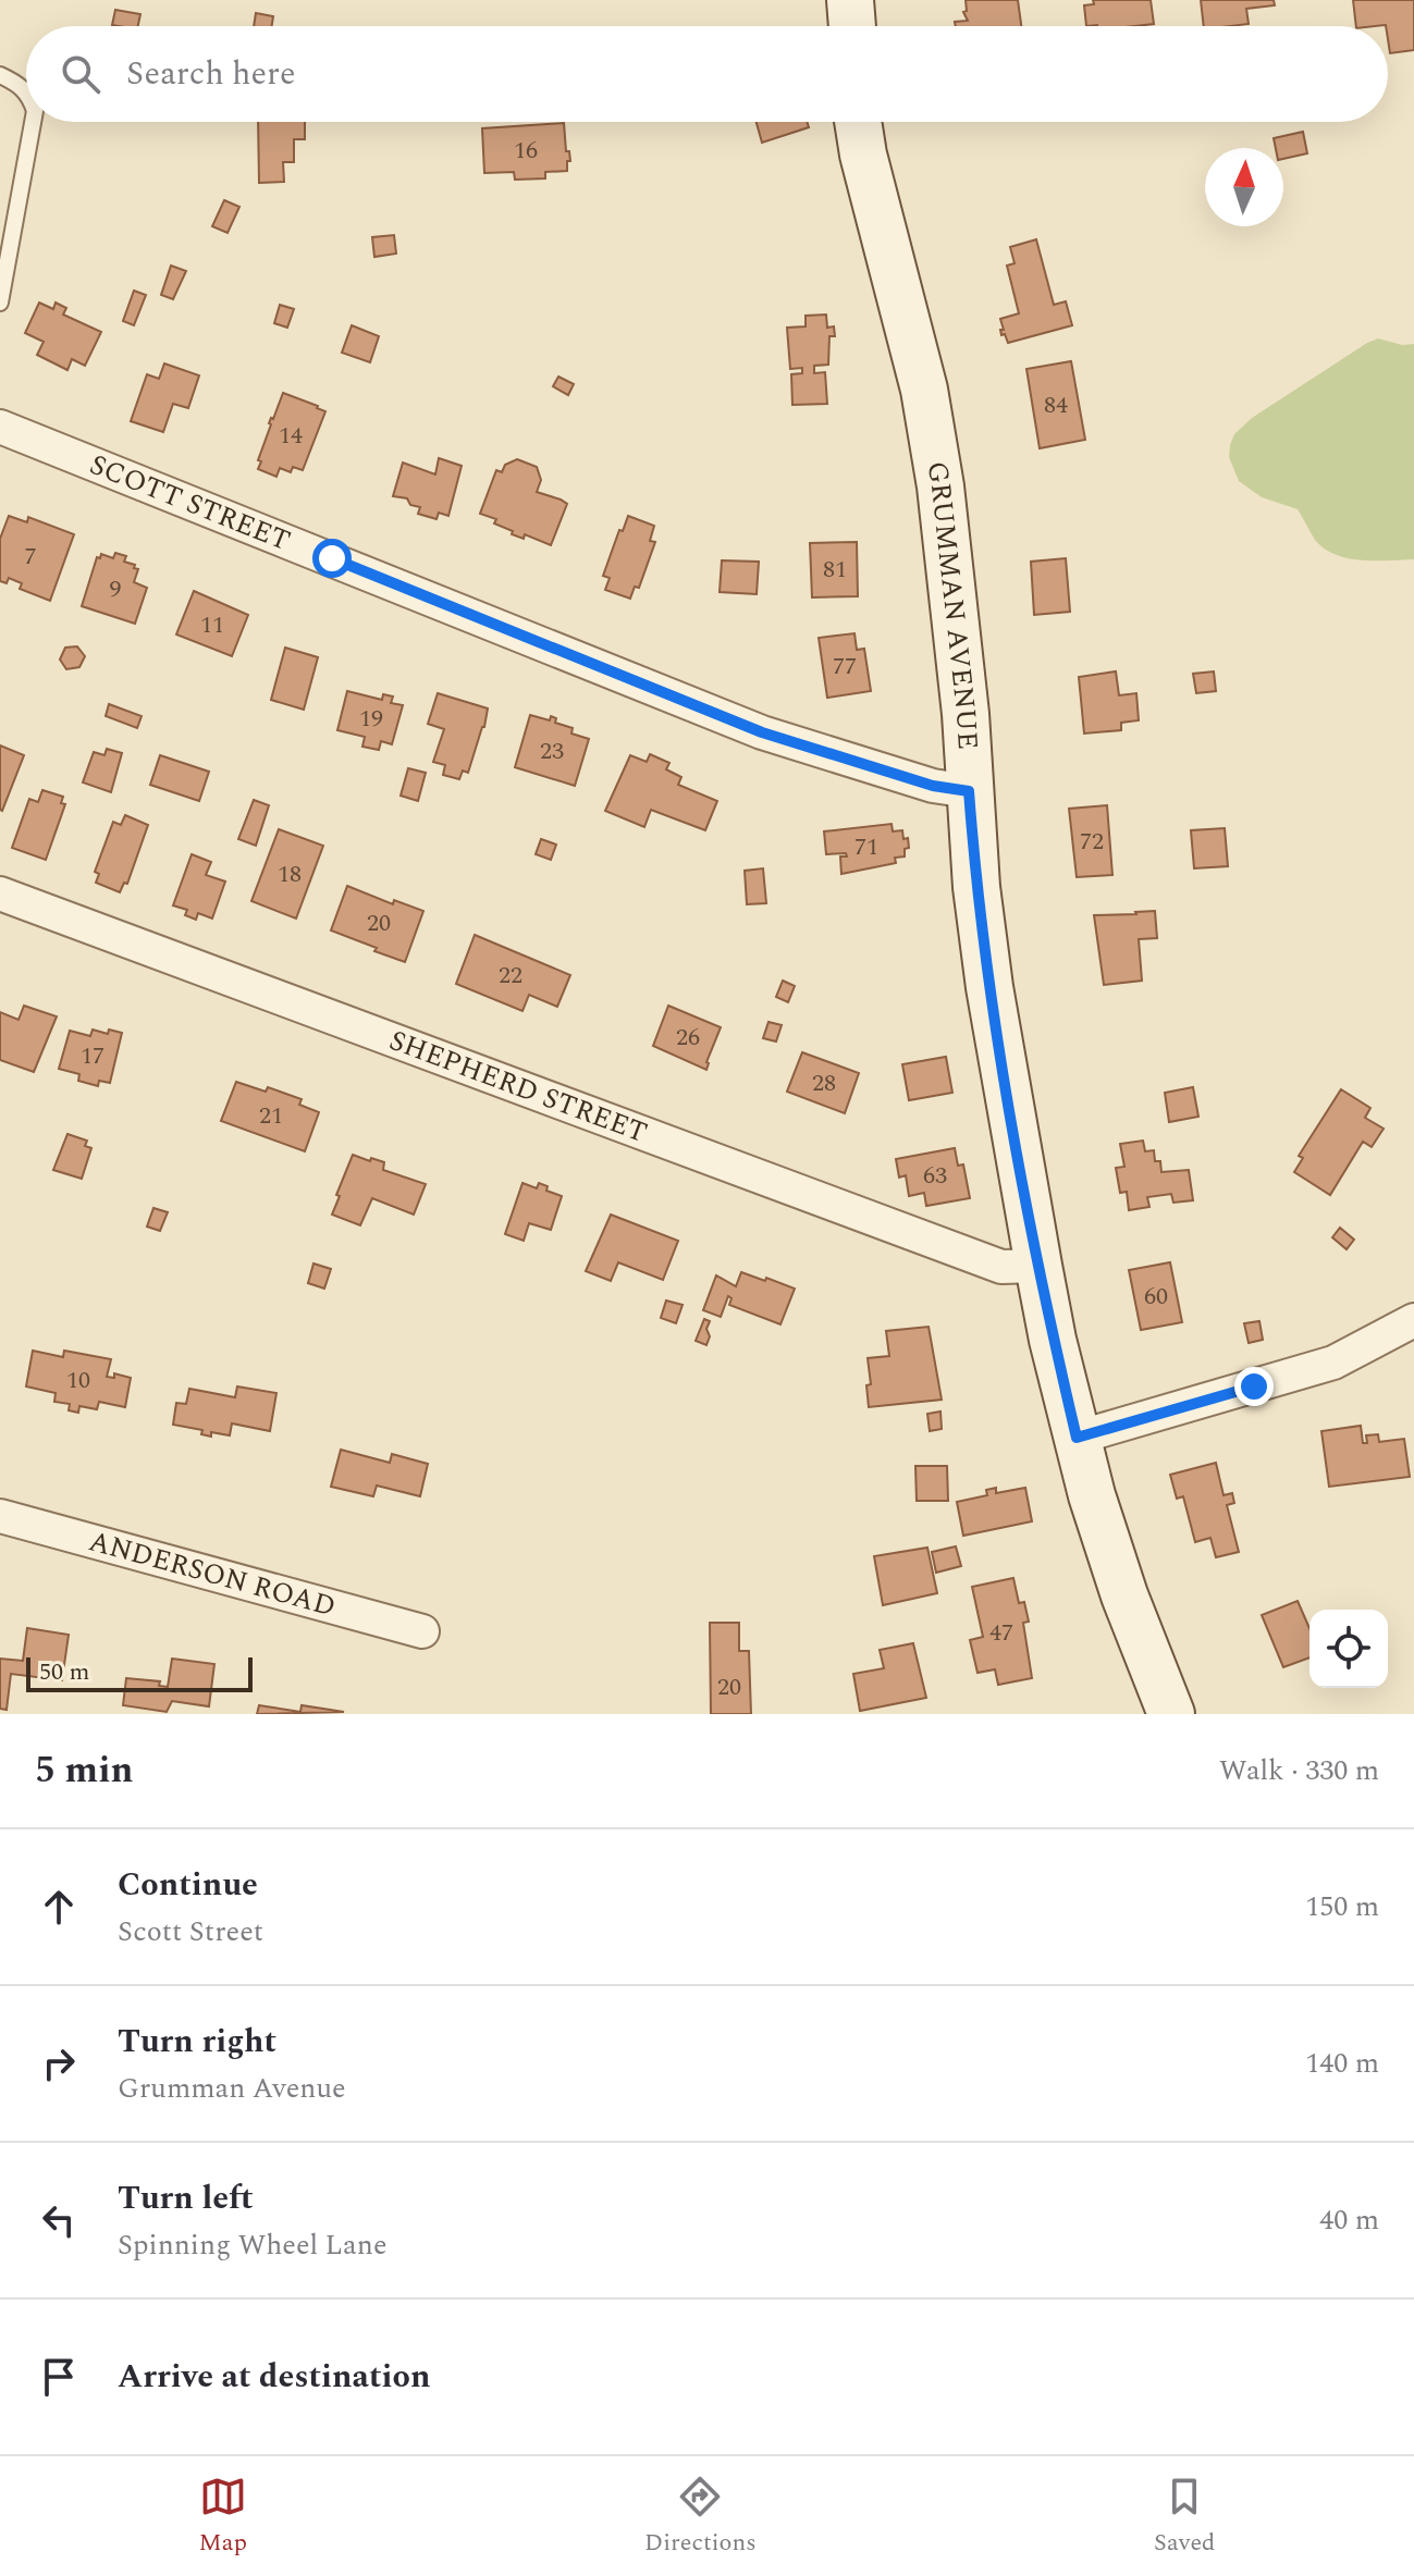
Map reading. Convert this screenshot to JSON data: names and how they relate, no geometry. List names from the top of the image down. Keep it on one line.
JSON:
{"streets":{"street":["SCOTT STREET","GRUMMAN AVENUE","SHEPHERD STREET","ANDERSON ROAD"]},"crossings":[["SCOTT STREET","GRUMMAN AVENUE"],["GRUMMAN AVENUE","SHEPHERD STREET"]],"house_numbers":["16","84","14","7","81","9","11","77","19","23","72","71","18","20","22","26","17","28","21","63","60","10","47","20"],"scale_bar":"50 m","north":"top","page":{"search":"Search here","scale":"50 m","heading":["5 min","Walk · 330 m"],"list":[["Continue","Scott Street","150 m"],["Turn right","Grumman Avenue","140 m"],["Turn left","Spinning Wheel Lane","40 m"],"Arrive at destination"],"nav":["Map","Directions","Saved"]}}
